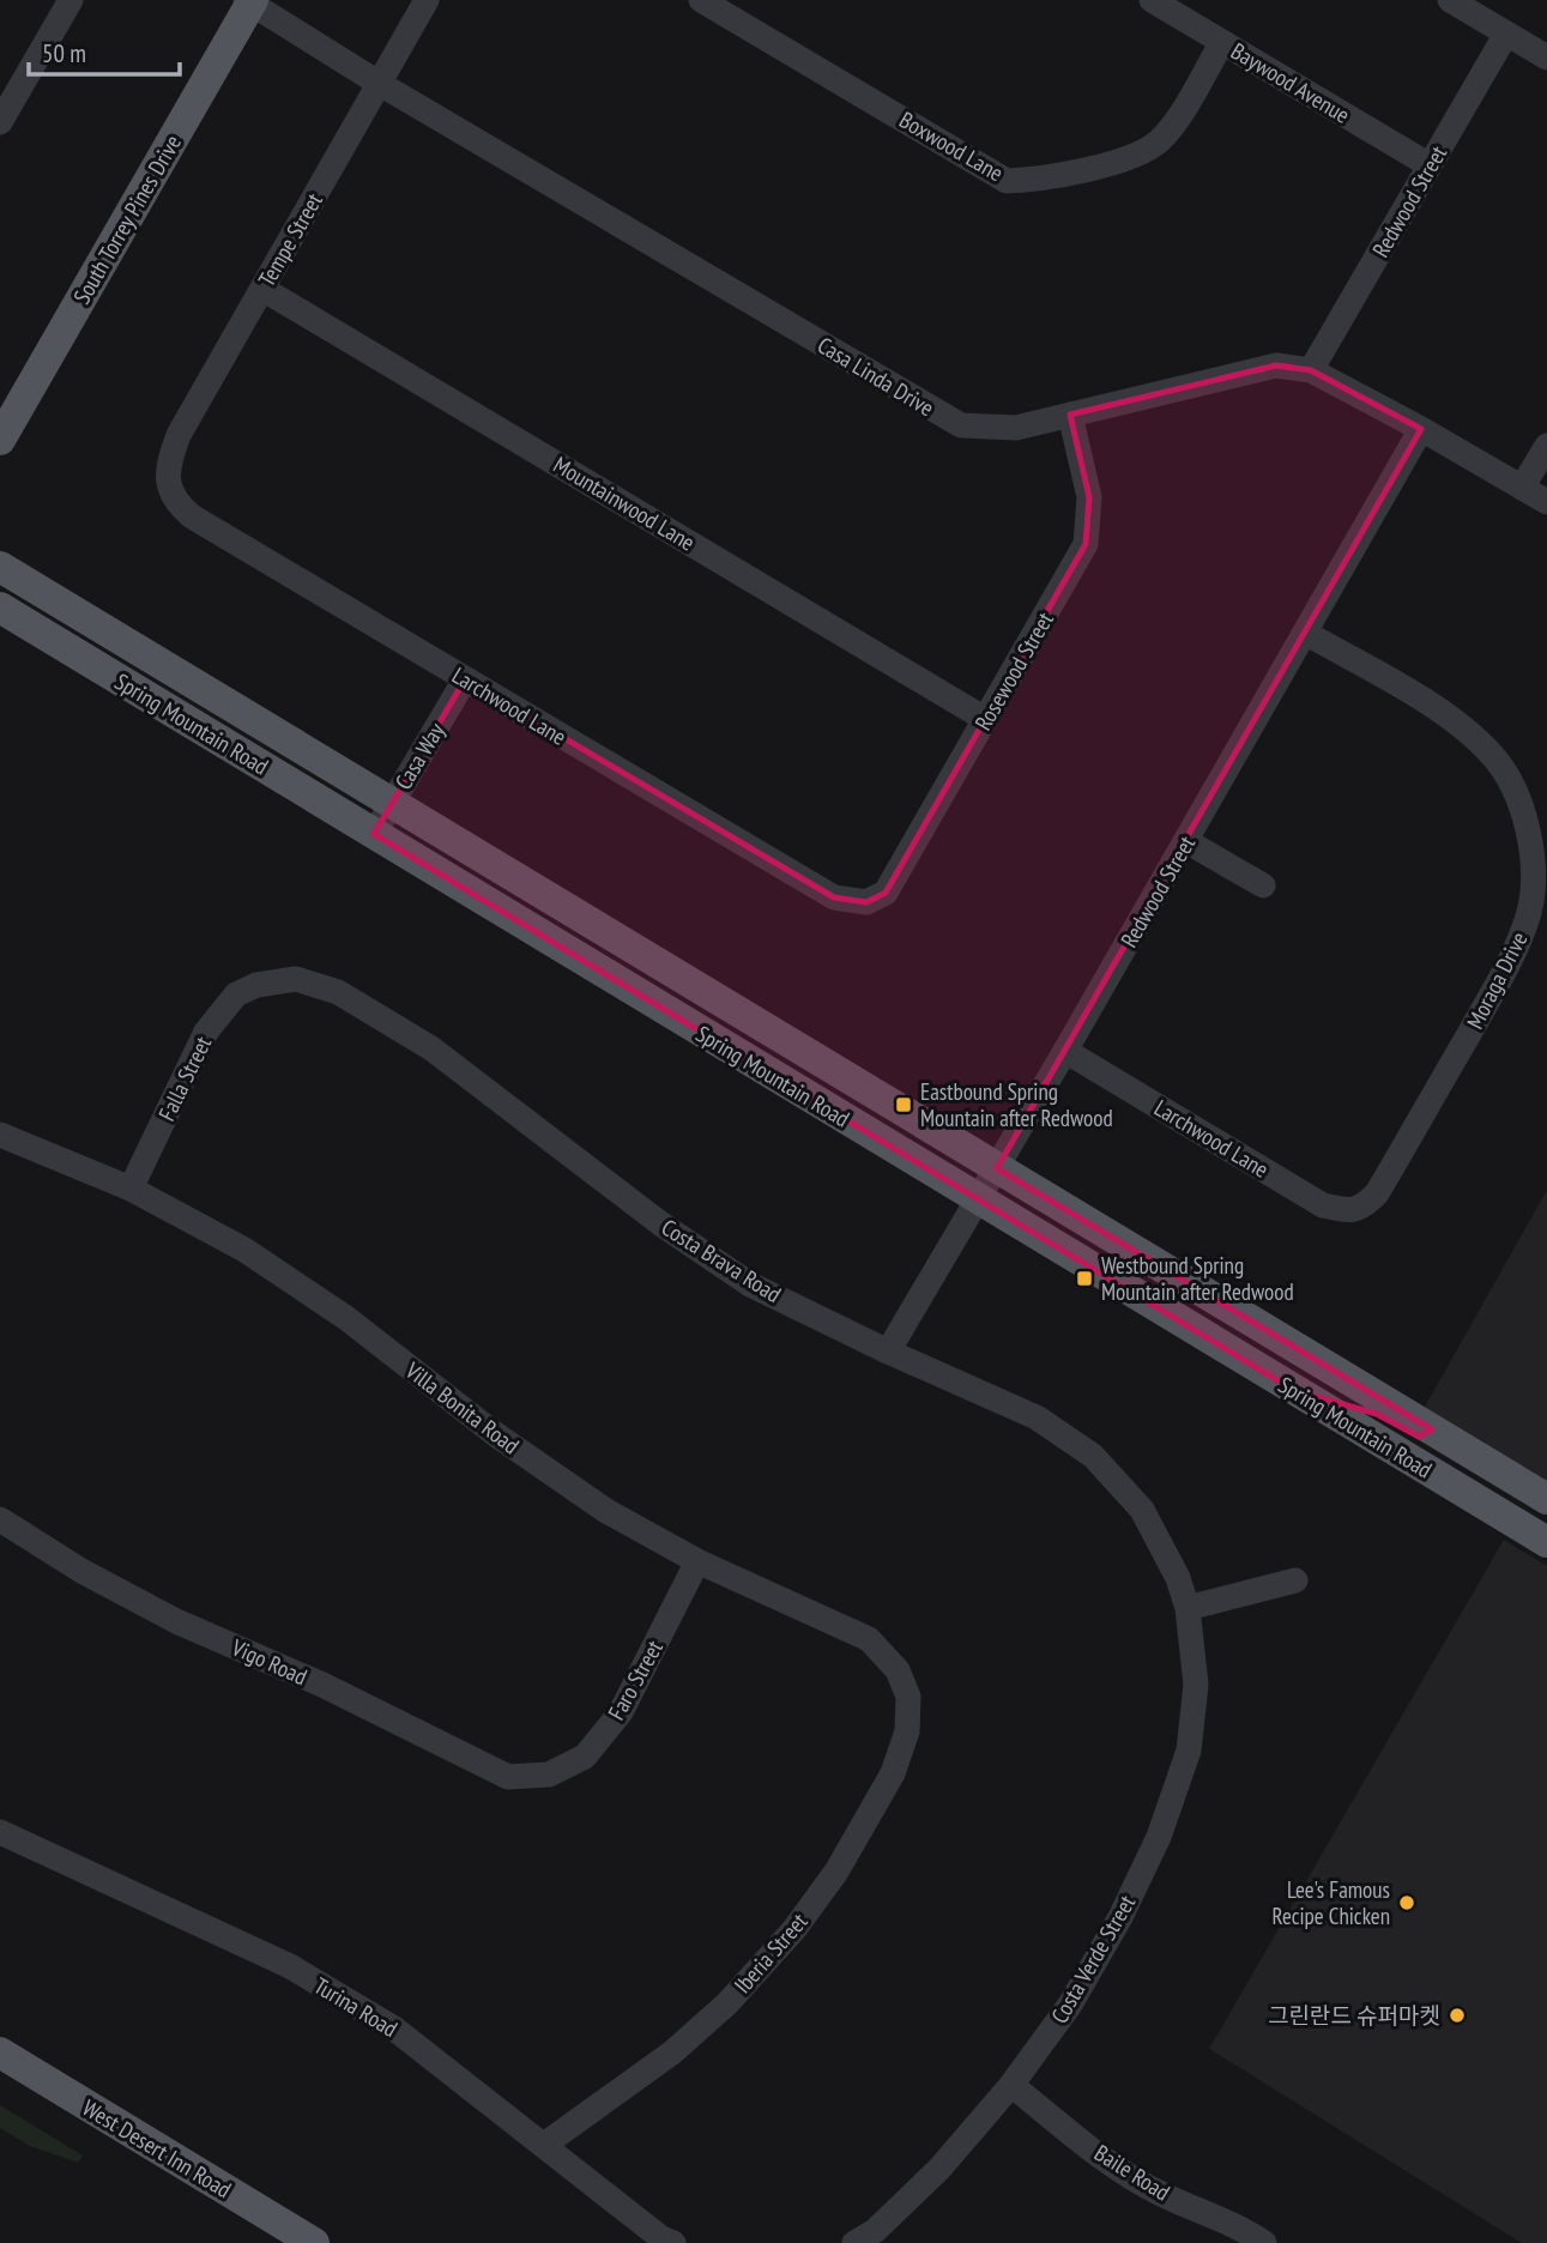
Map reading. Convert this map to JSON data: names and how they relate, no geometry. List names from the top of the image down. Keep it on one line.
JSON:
{"streets":{"main road":["South Torrey Pines Drive","Spring Mountain Road","West Desert Inn Road"],"street":["Baywood Avenue","Boxwood Lane","Redwood Street","Tempe Street","Casa Linda Drive","Mountainwood Lane","Rosewood Street","Larchwood Lane","Casa Way","Moraga Drive","Falla Street","Costa Brava Road","Villa Bonita Road","Vigo Road","Faro Street","Iberia Street","Costa Verde Street","Turina Road","Baile Road"]},"crossings":[["Baywood Avenue","Boxwood Lane"],["Baywood Avenue","Redwood Street"],["Redwood Street","Casa Linda Drive"],["Redwood Street","Larchwood Lane"],["Redwood Street","Spring Mountain Road"],["Redwood Street","Moraga Drive"],["Redwood Street","Costa Brava Road"],["South Torrey Pines Drive","Casa Linda Drive"],["Tempe Street","Casa Linda Drive"],["Tempe Street","Mountainwood Lane"],["Tempe Street","Larchwood Lane"],["Casa Linda Drive","Rosewood Street"],["Mountainwood Lane","Rosewood Street"],["Rosewood Street","Larchwood Lane"],["Larchwood Lane","Casa Way"],["Larchwood Lane","Moraga Drive"],["Spring Mountain Road","Casa Way"],["Falla Street","Costa Brava Road"],["Falla Street","Villa Bonita Road"],["Costa Brava Road","Costa Verde Street"],["Villa Bonita Road","Faro Street"],["Villa Bonita Road","Iberia Street"],["Vigo Road","Faro Street"],["Iberia Street","Turina Road"],["Costa Verde Street","Baile Road"]],"places":{"transit":["Eastbound Spring Mountain after Redwood","Westbound Spring Mountain after Redwood"],"other":["Lee's Famous Recipe Chicken","그린란드 슈퍼마켓"]},"scale_bar":"50 m"}
